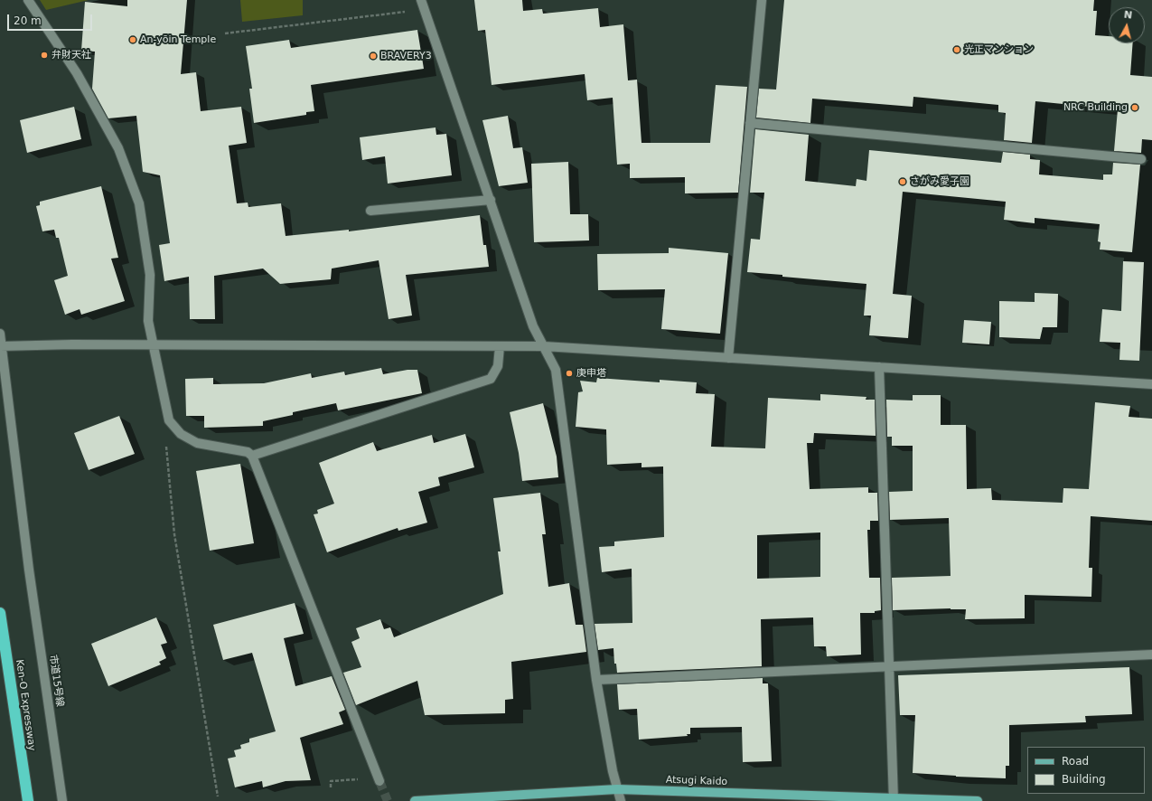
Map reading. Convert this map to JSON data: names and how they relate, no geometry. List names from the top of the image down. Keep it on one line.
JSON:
{"streets":{"highway":["Ken-O Expressway"],"main road":["Atsugi Kaido"],"street":["市道15号線"]},"places":["An-yōin Temple","光正マンション","弁財天社","BRAVERY3","NRC Building","さがみ愛子園","庚申塔"],"legend":["Road","Building"],"scale_bar":"20 m","north":"top"}
